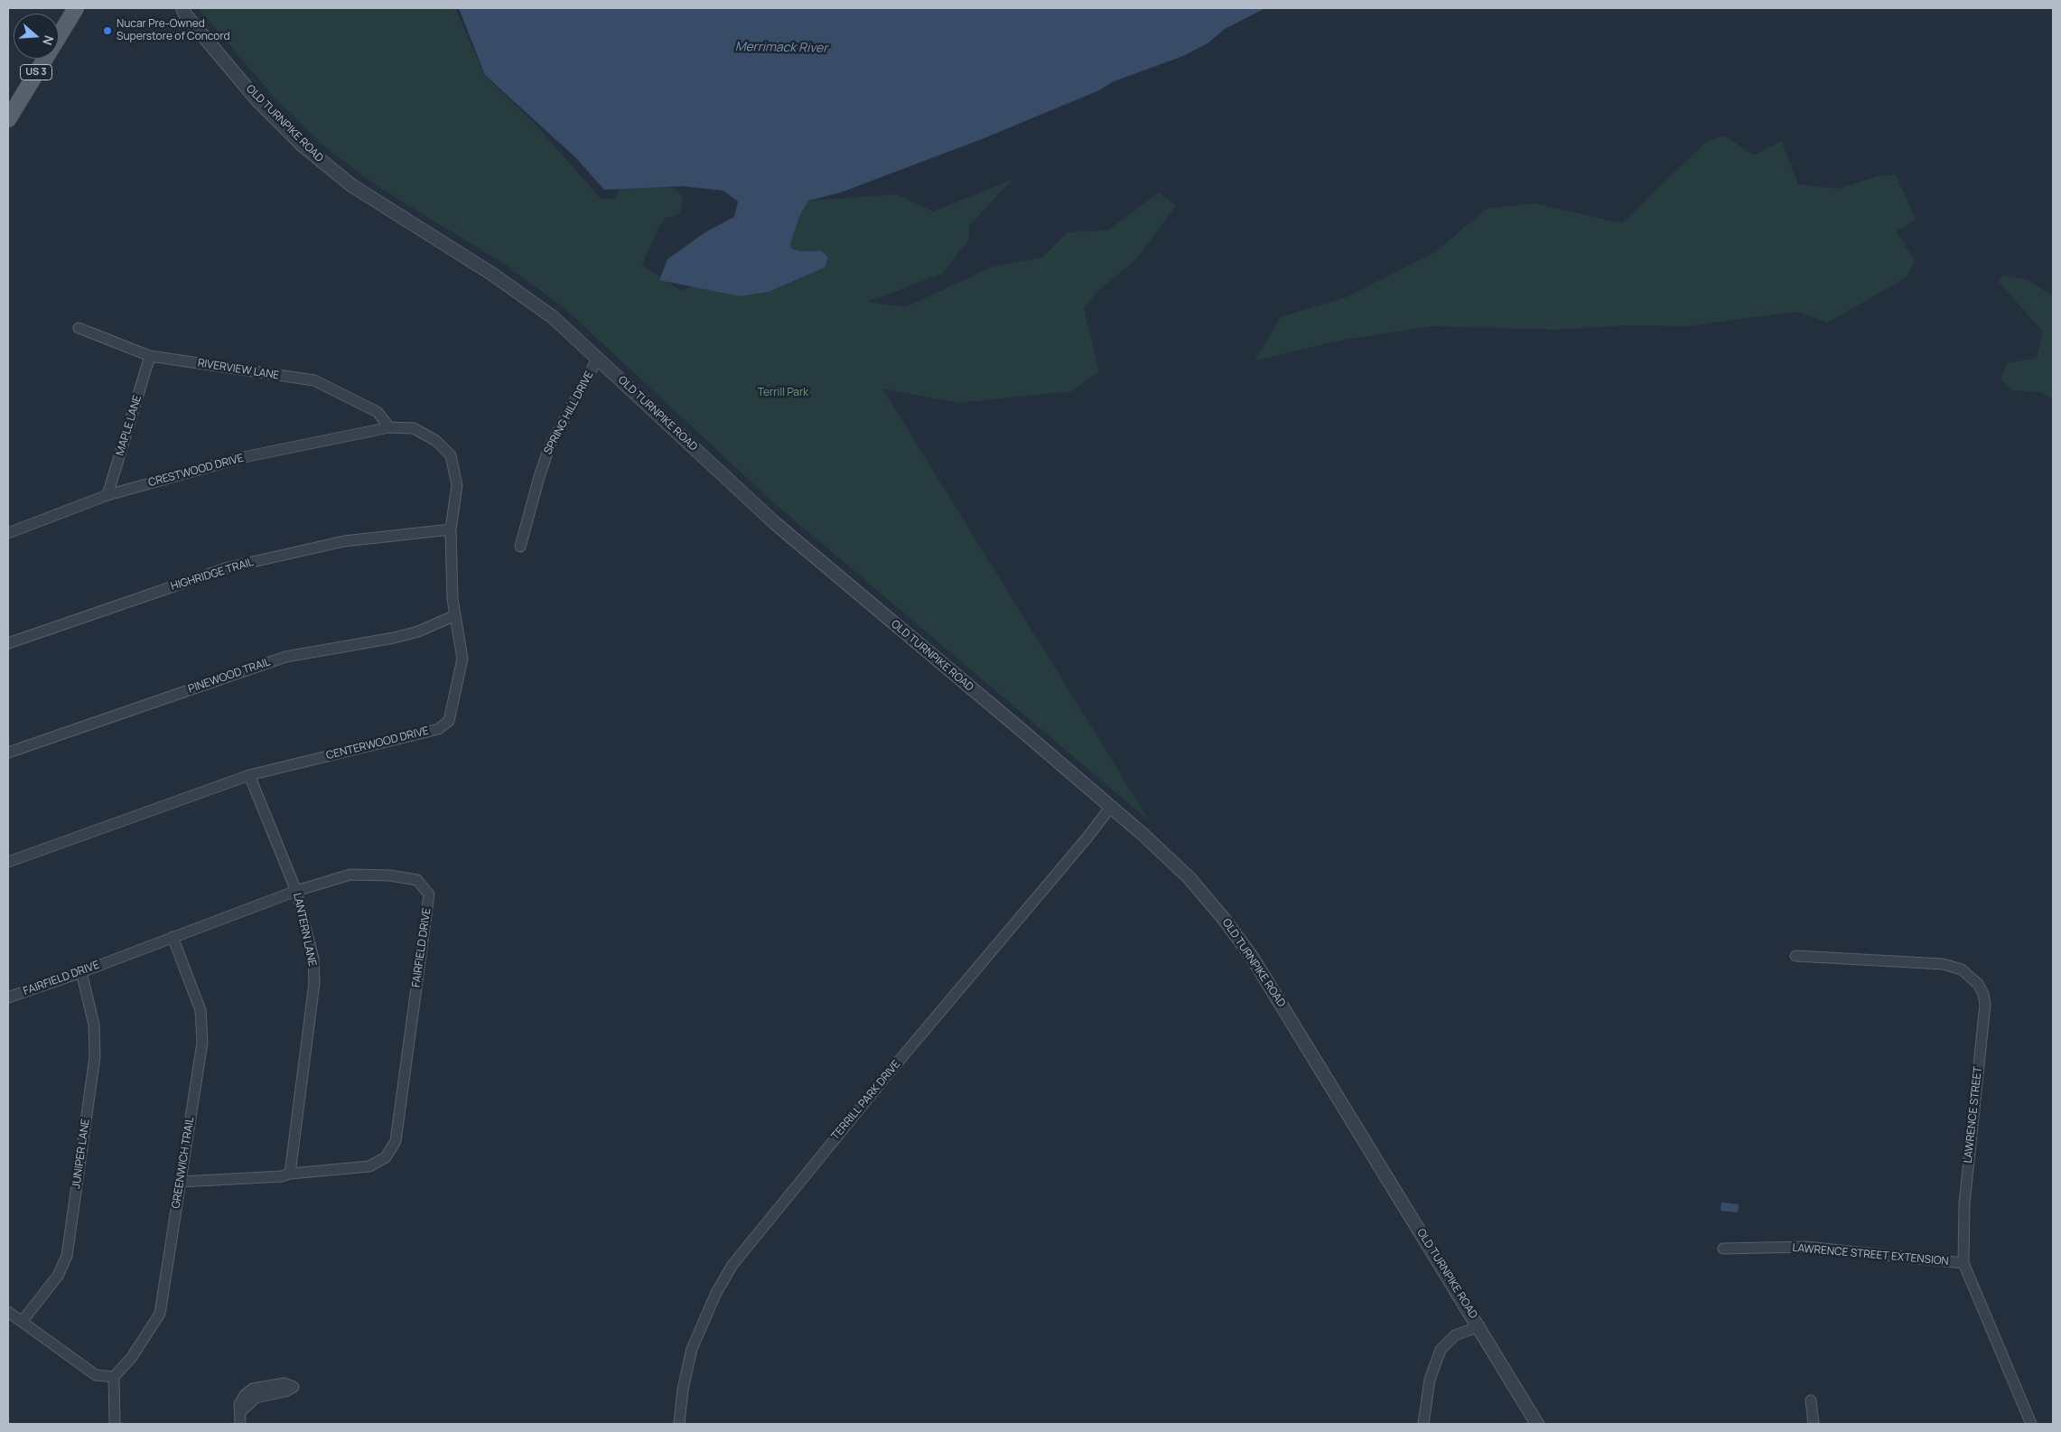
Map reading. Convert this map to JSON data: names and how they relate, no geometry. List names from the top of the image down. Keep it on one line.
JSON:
{"streets":{"main road":["US 3"],"street":["OLD TURNPIKE ROAD","RIVERVIEW LANE","SPRING HILL DRIVE","MAPLE LANE","CRESTWOOD DRIVE","HIGHRIDGE TRAIL","PINEWOOD TRAIL","CENTERWOOD DRIVE","LANTERN LANE","FAIRFIELD DRIVE","TERRILL PARK DRIVE","LAWRENCE STREET","JUNIPER LANE","GREENWICH TRAIL","LAWRENCE STREET EXTENSION"]},"crossings":[["OLD TURNPIKE ROAD","SPRING HILL DRIVE"],["OLD TURNPIKE ROAD","TERRILL PARK DRIVE"],["RIVERVIEW LANE","MAPLE LANE"],["RIVERVIEW LANE","CRESTWOOD DRIVE"],["RIVERVIEW LANE","CENTERWOOD DRIVE"],["MAPLE LANE","CRESTWOOD DRIVE"],["CRESTWOOD DRIVE","CENTERWOOD DRIVE"],["HIGHRIDGE TRAIL","CENTERWOOD DRIVE"],["PINEWOOD TRAIL","CENTERWOOD DRIVE"],["CENTERWOOD DRIVE","LANTERN LANE"],["LANTERN LANE","FAIRFIELD DRIVE"],["FAIRFIELD DRIVE","JUNIPER LANE"],["FAIRFIELD DRIVE","GREENWICH TRAIL"],["LAWRENCE STREET","LAWRENCE STREET EXTENSION"]],"water":["Merrimack River"],"parks":["Terrill Park"],"places":["Nucar Pre-Owned Superstore of Concord"],"north":"right"}
